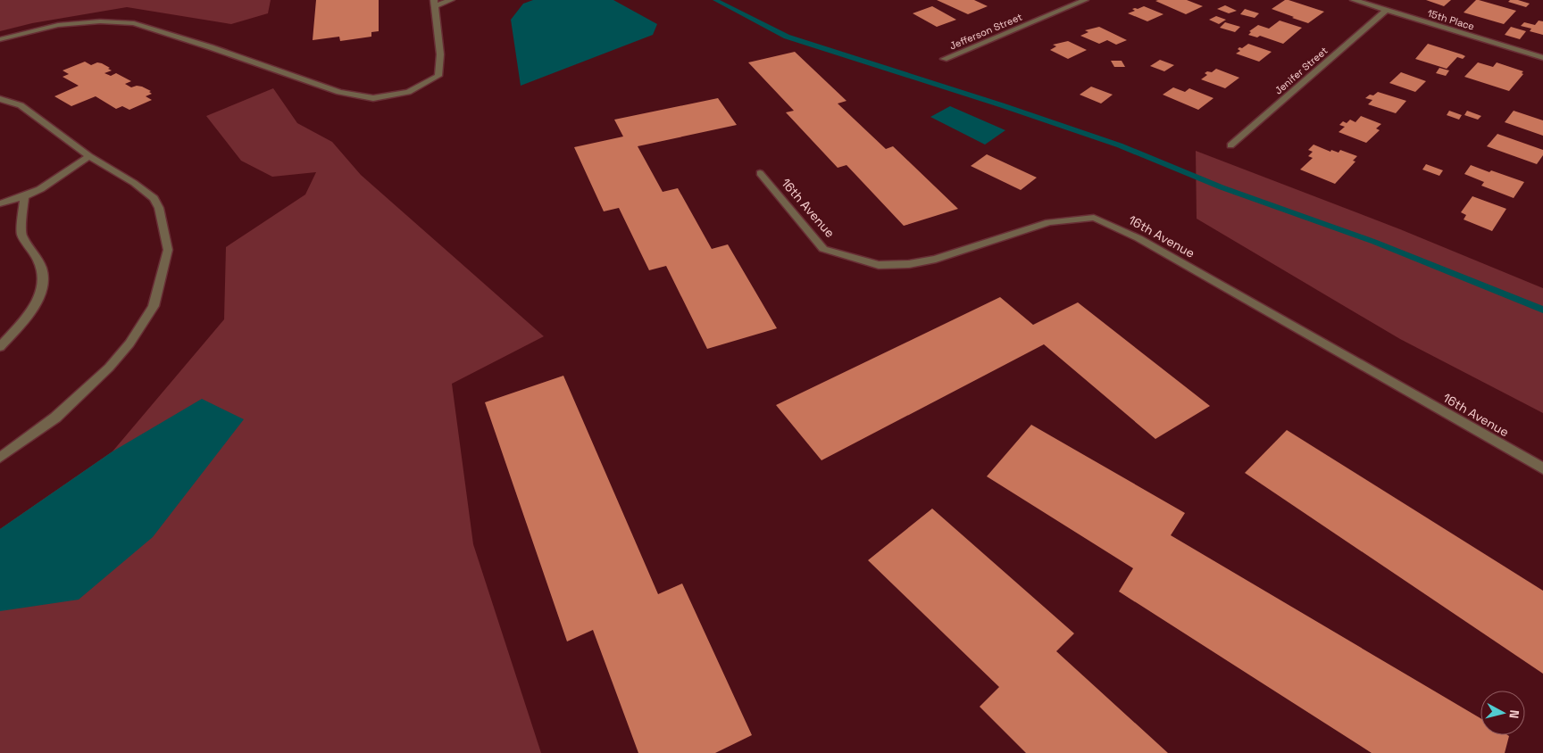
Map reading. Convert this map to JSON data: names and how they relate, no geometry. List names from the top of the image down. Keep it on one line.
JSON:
{"streets":{"street":["15th Place","Jefferson Street","Jenifer Street","16th Avenue"]},"crossings":[["15th Place","Jenifer Street"]],"north":"right"}
